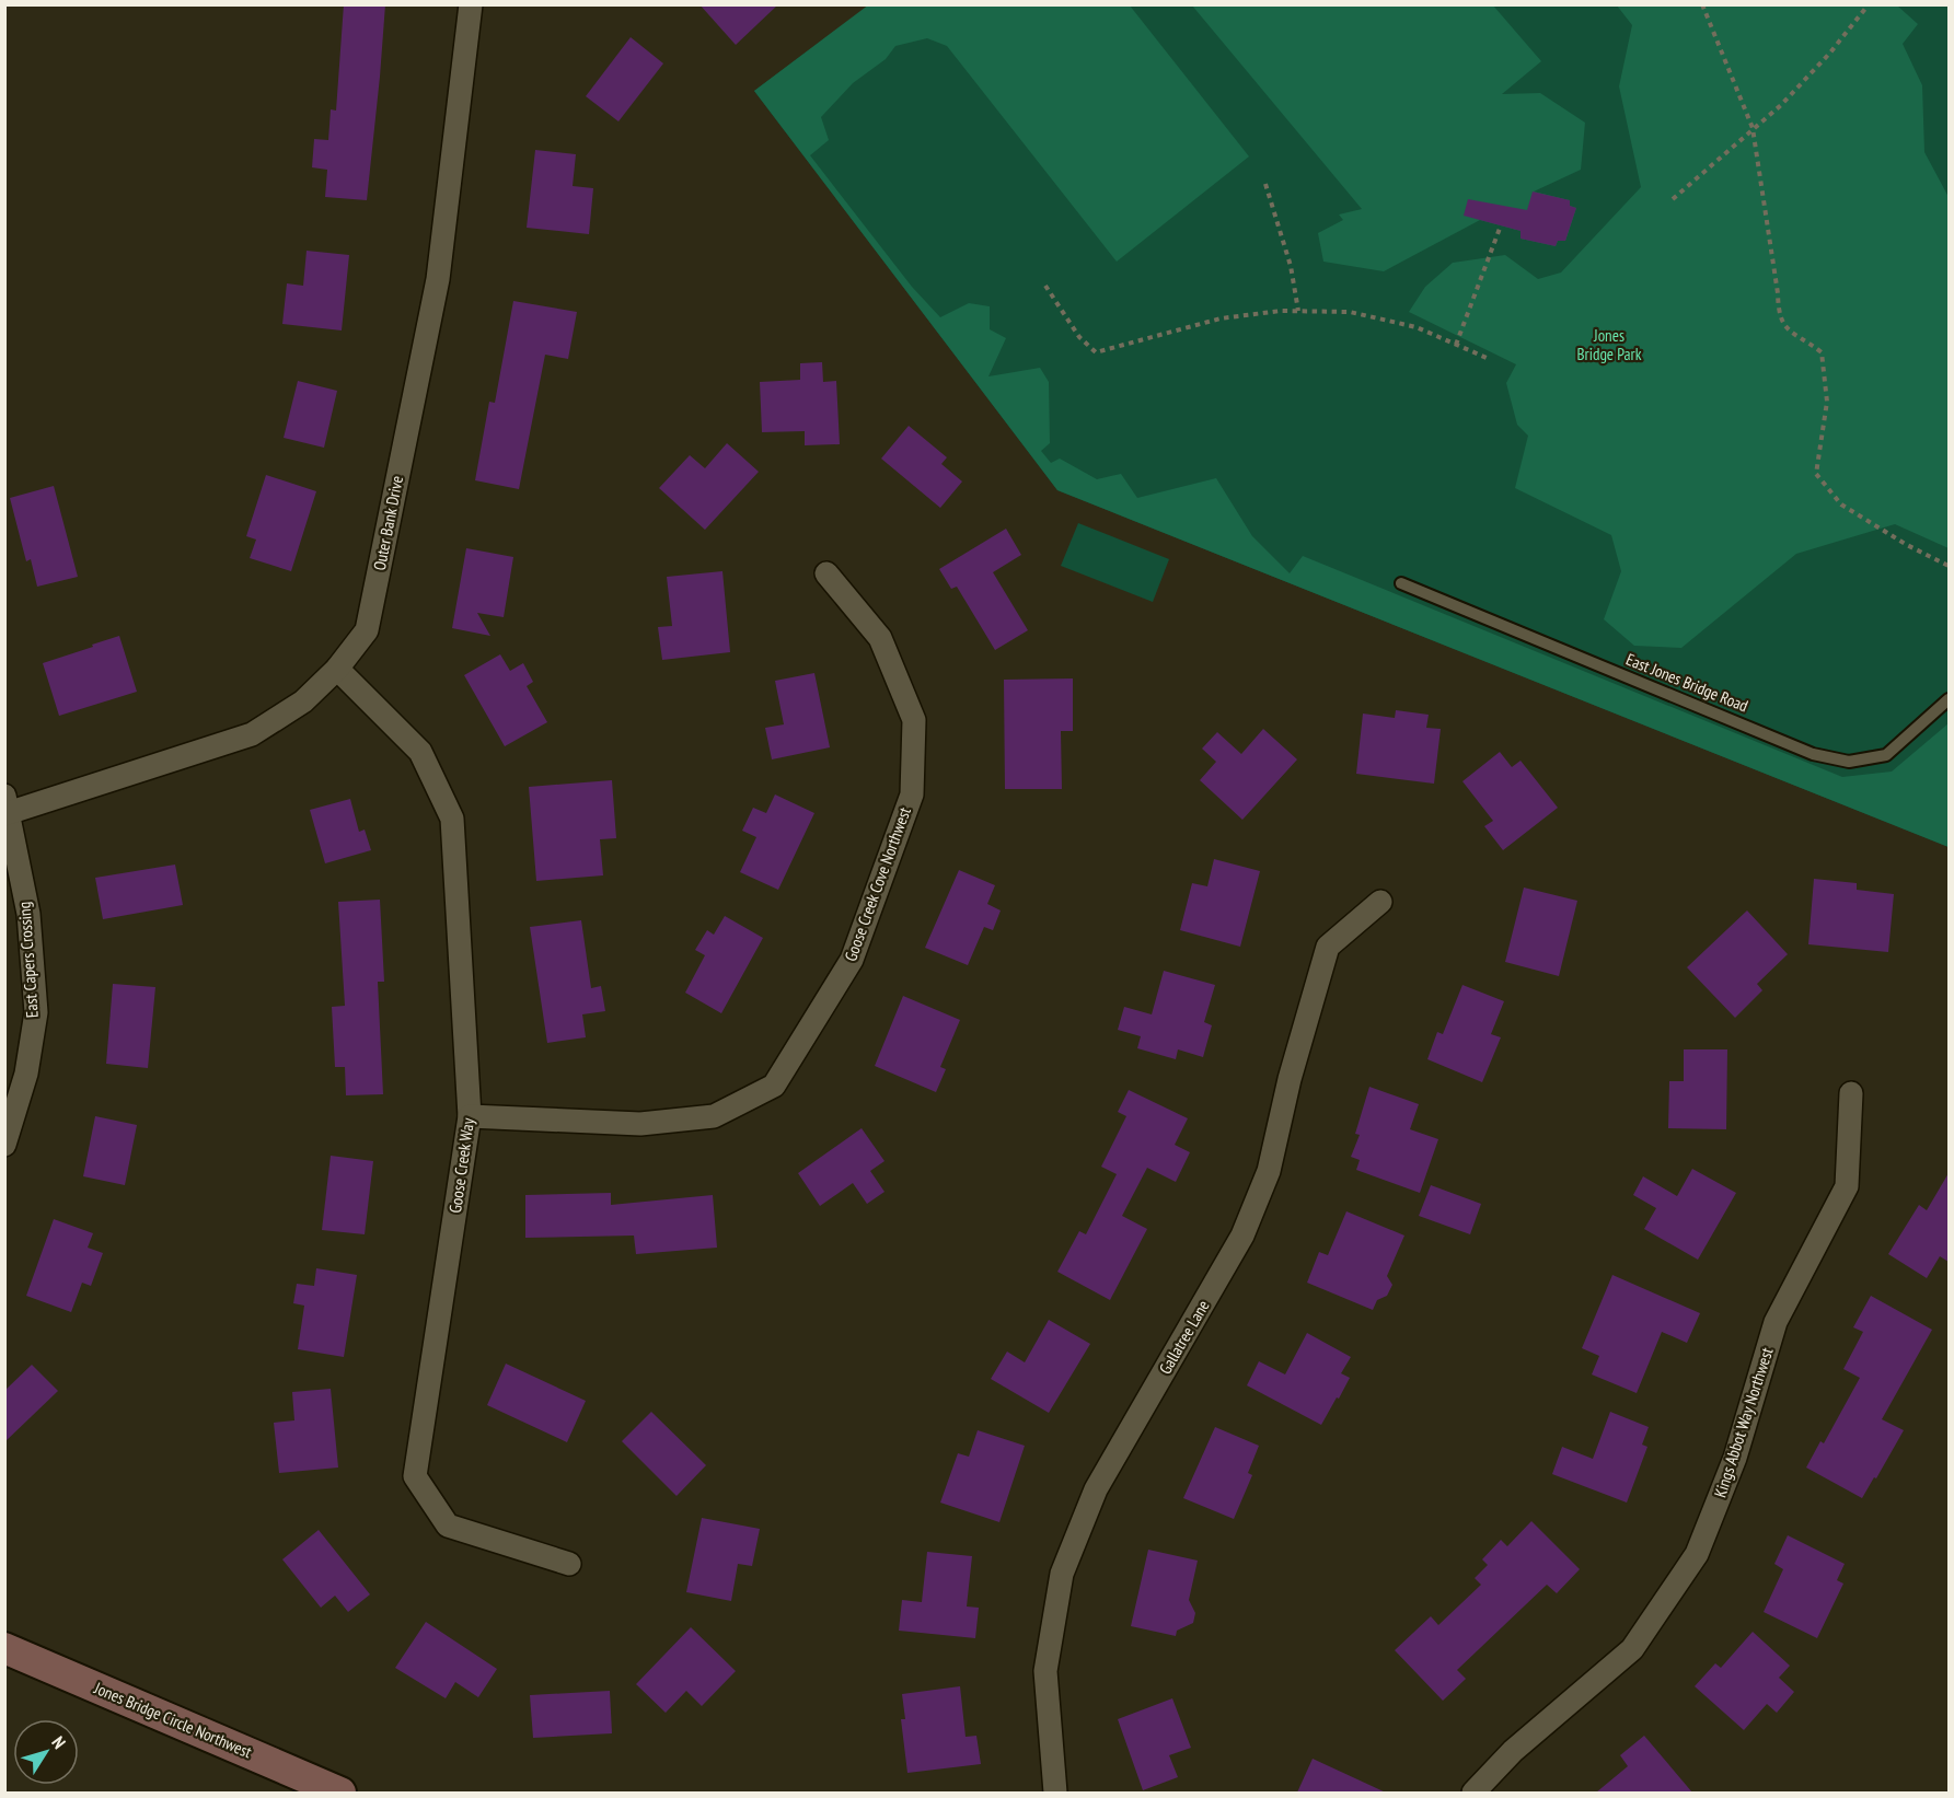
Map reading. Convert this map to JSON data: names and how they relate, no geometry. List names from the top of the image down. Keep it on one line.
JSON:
{"streets":{"street":["Outer Bank Drive","Goose Creek Cove Northwest","East Capers Crossing","Goose Creek Way","Gallatree Lane","Kings Abbot Way Northwest","Jones Bridge Circle Northwest"],"lane":["East Jones Bridge Road"]},"crossings":[["Outer Bank Drive","East Capers Crossing"],["Outer Bank Drive","Goose Creek Way"],["Goose Creek Cove Northwest","Goose Creek Way"]],"parks":["Jones Bridge Park"],"north":"top right"}
